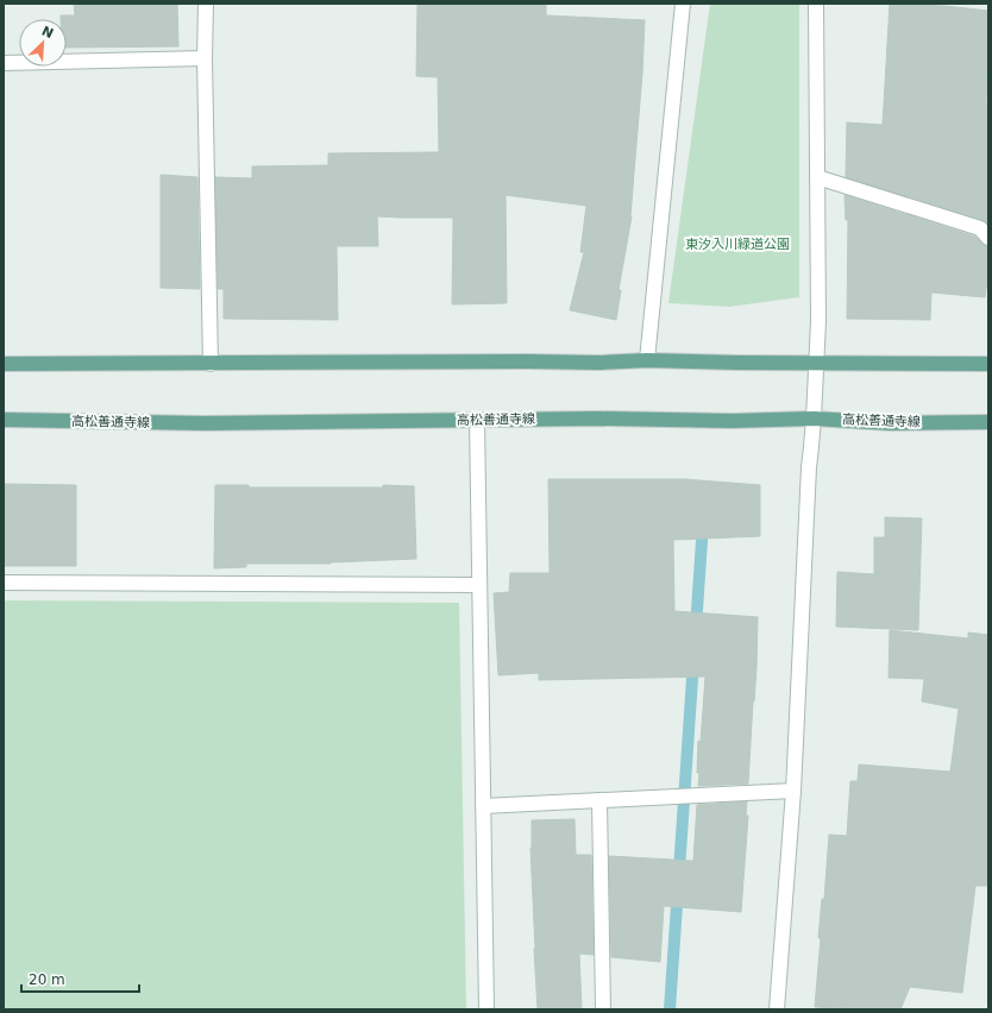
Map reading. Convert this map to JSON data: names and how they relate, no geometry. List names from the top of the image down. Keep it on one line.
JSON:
{"streets":{"main road":["高松善通寺線"]},"parks":["東汐入川緑道公園"],"scale_bar":"20 m","north":"top right"}
